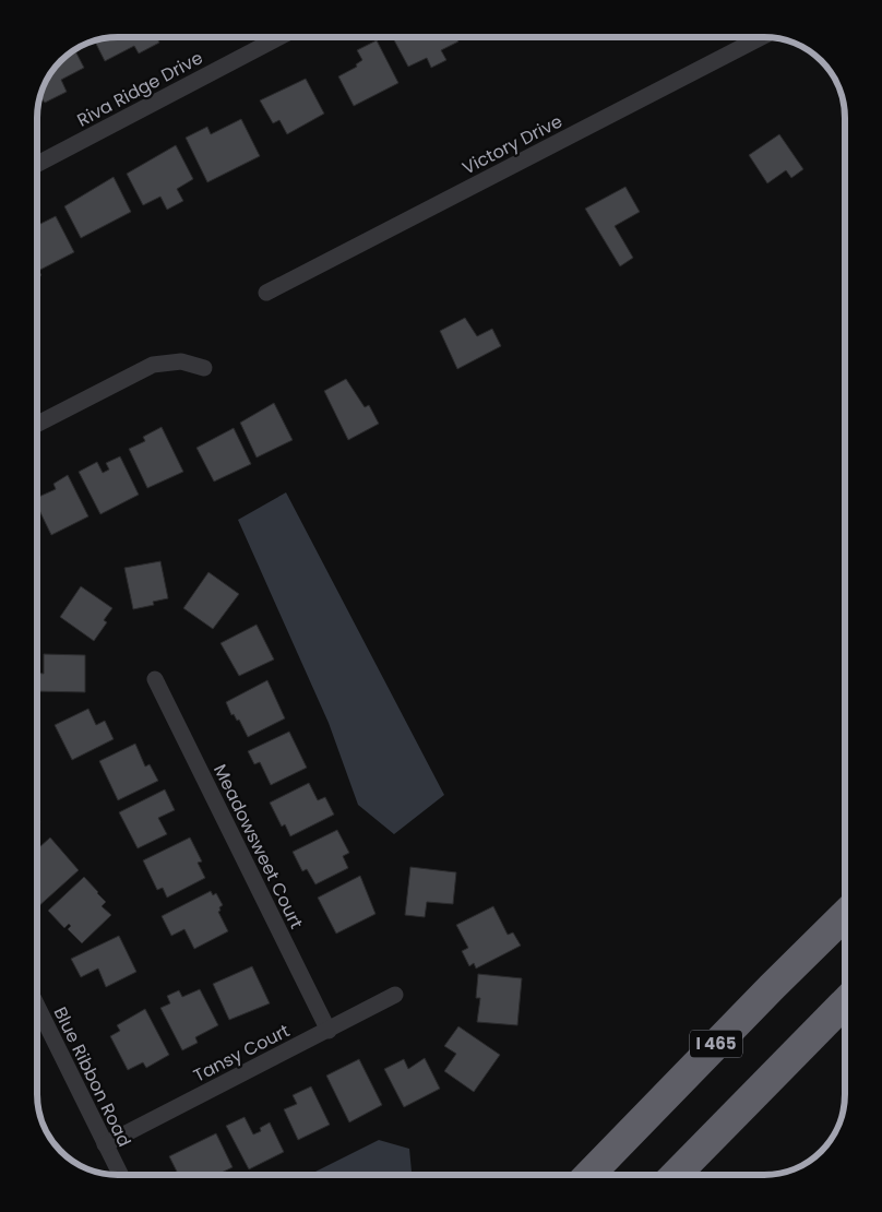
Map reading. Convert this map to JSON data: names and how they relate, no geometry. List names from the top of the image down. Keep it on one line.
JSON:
{"streets":{"highway":["I 465"],"street":["Riva Ridge Drive","Victory Drive","Meadowsweet Court","Tansy Court","Blue Ribbon Road"]},"crossings":[["Meadowsweet Court","Tansy Court"],["Tansy Court","Blue Ribbon Road"]]}
